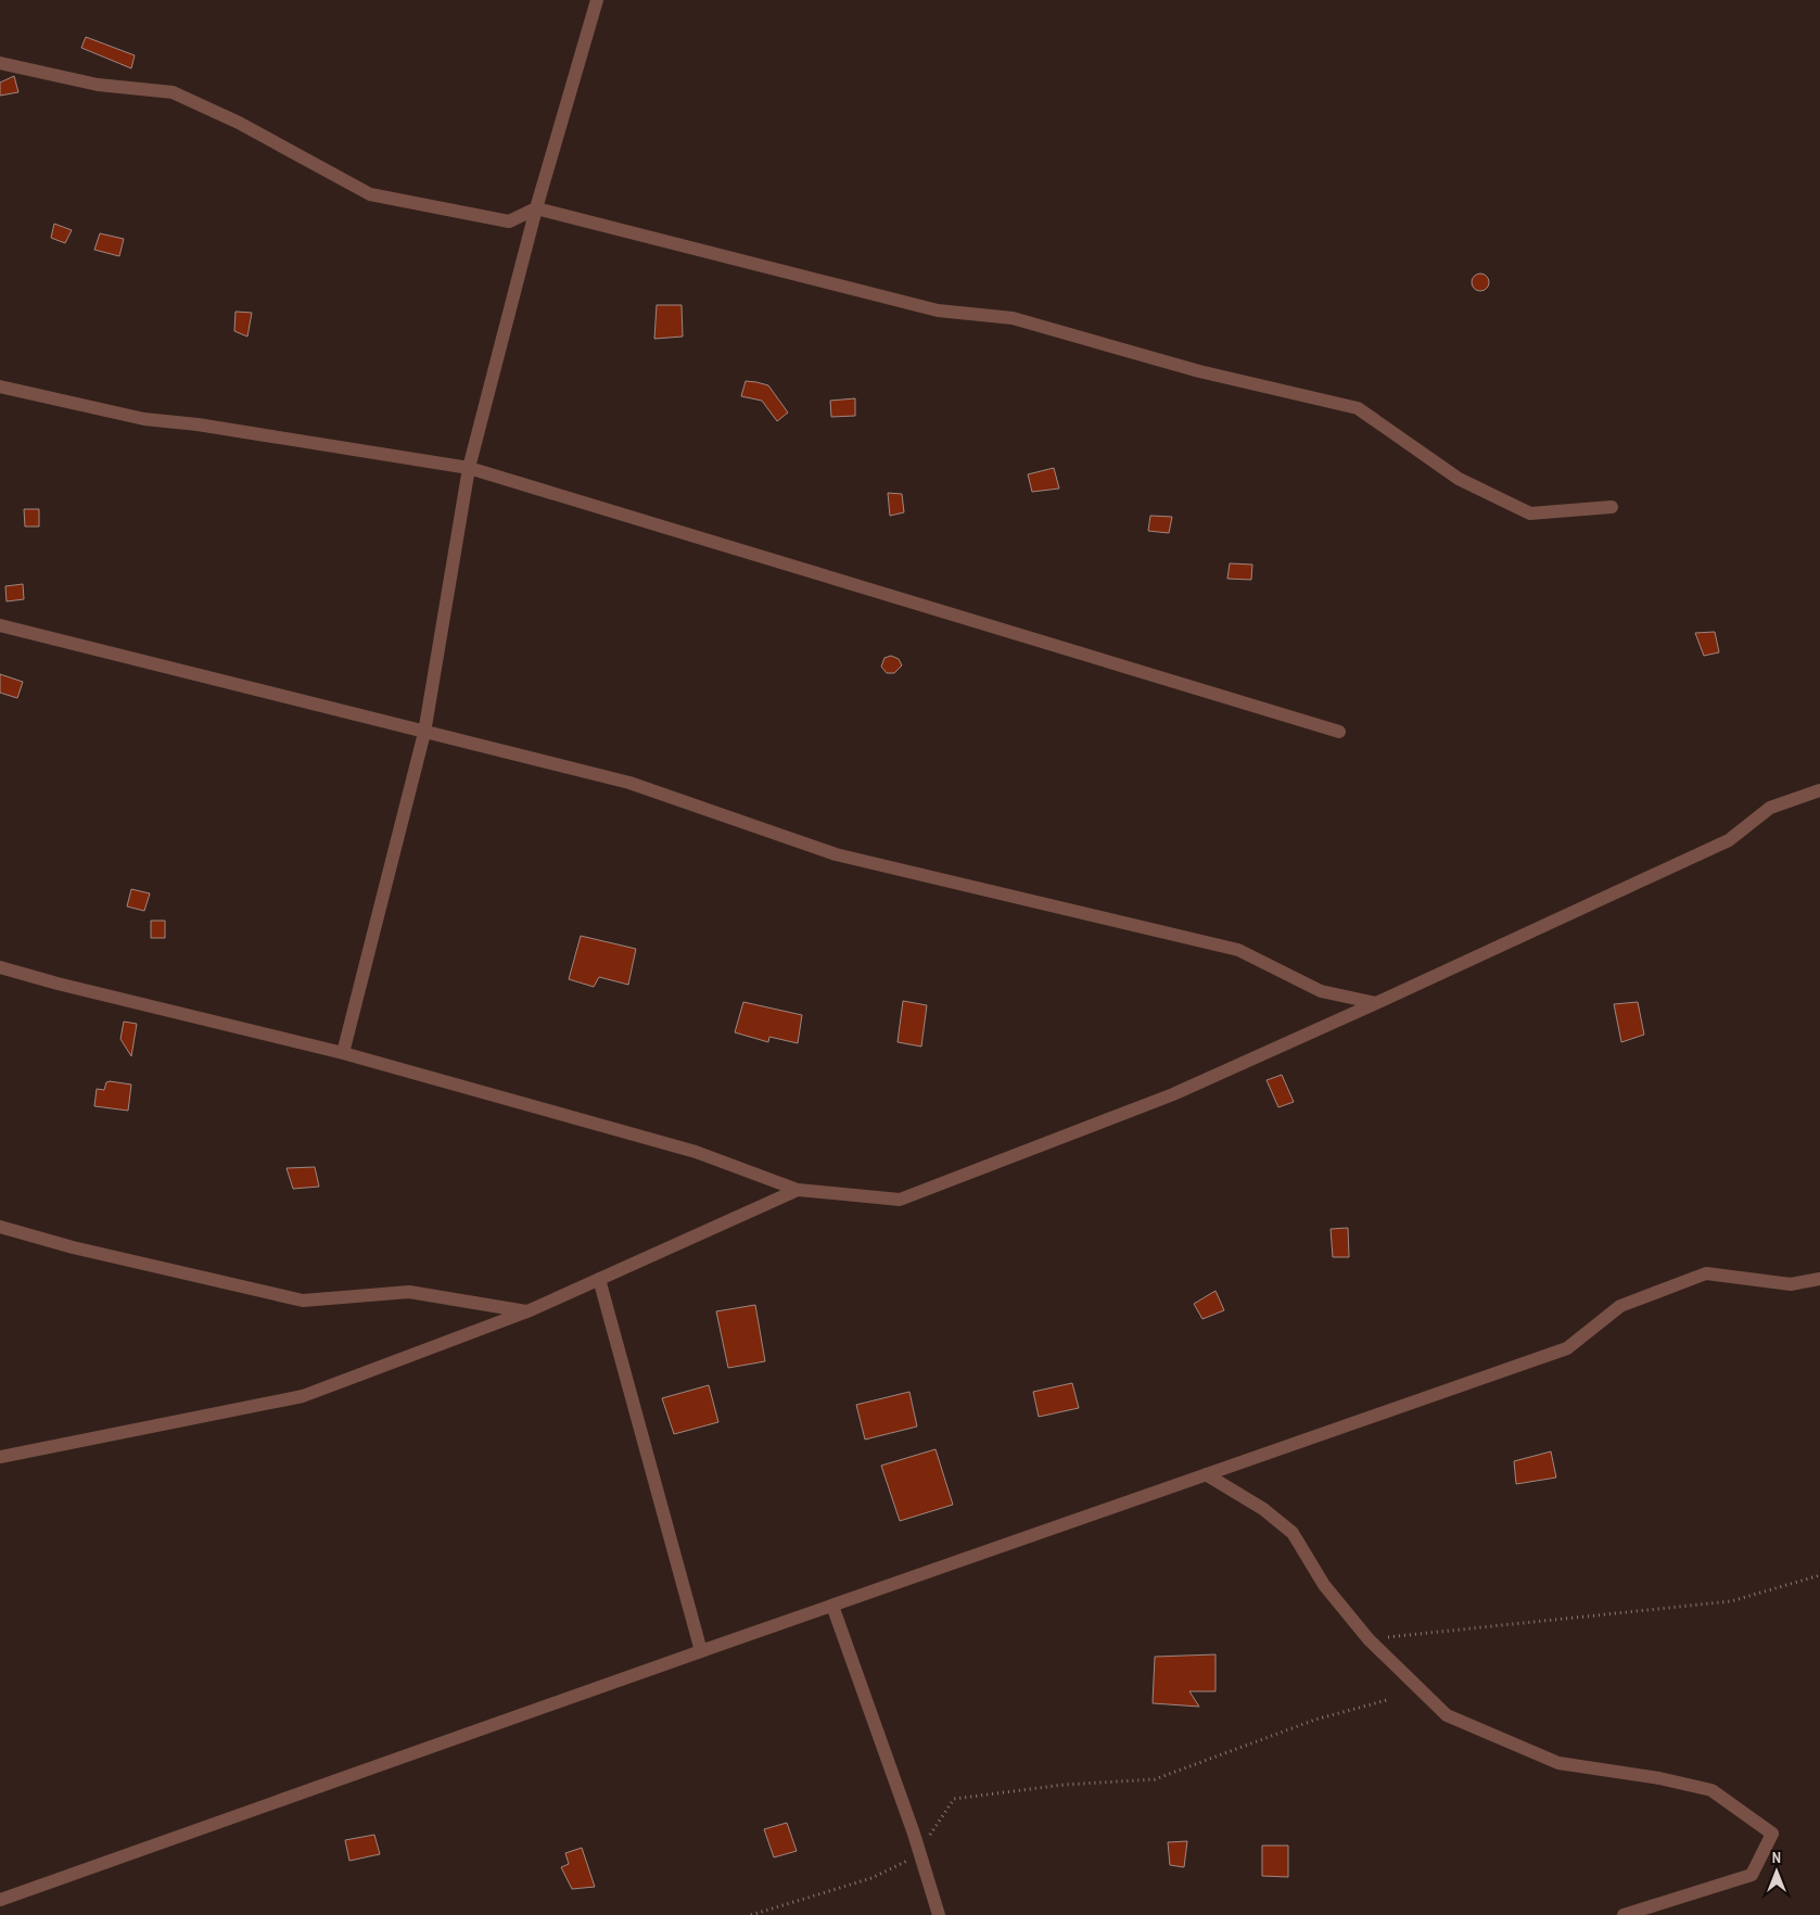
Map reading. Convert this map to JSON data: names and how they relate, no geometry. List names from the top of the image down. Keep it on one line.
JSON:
{"north":"top"}
